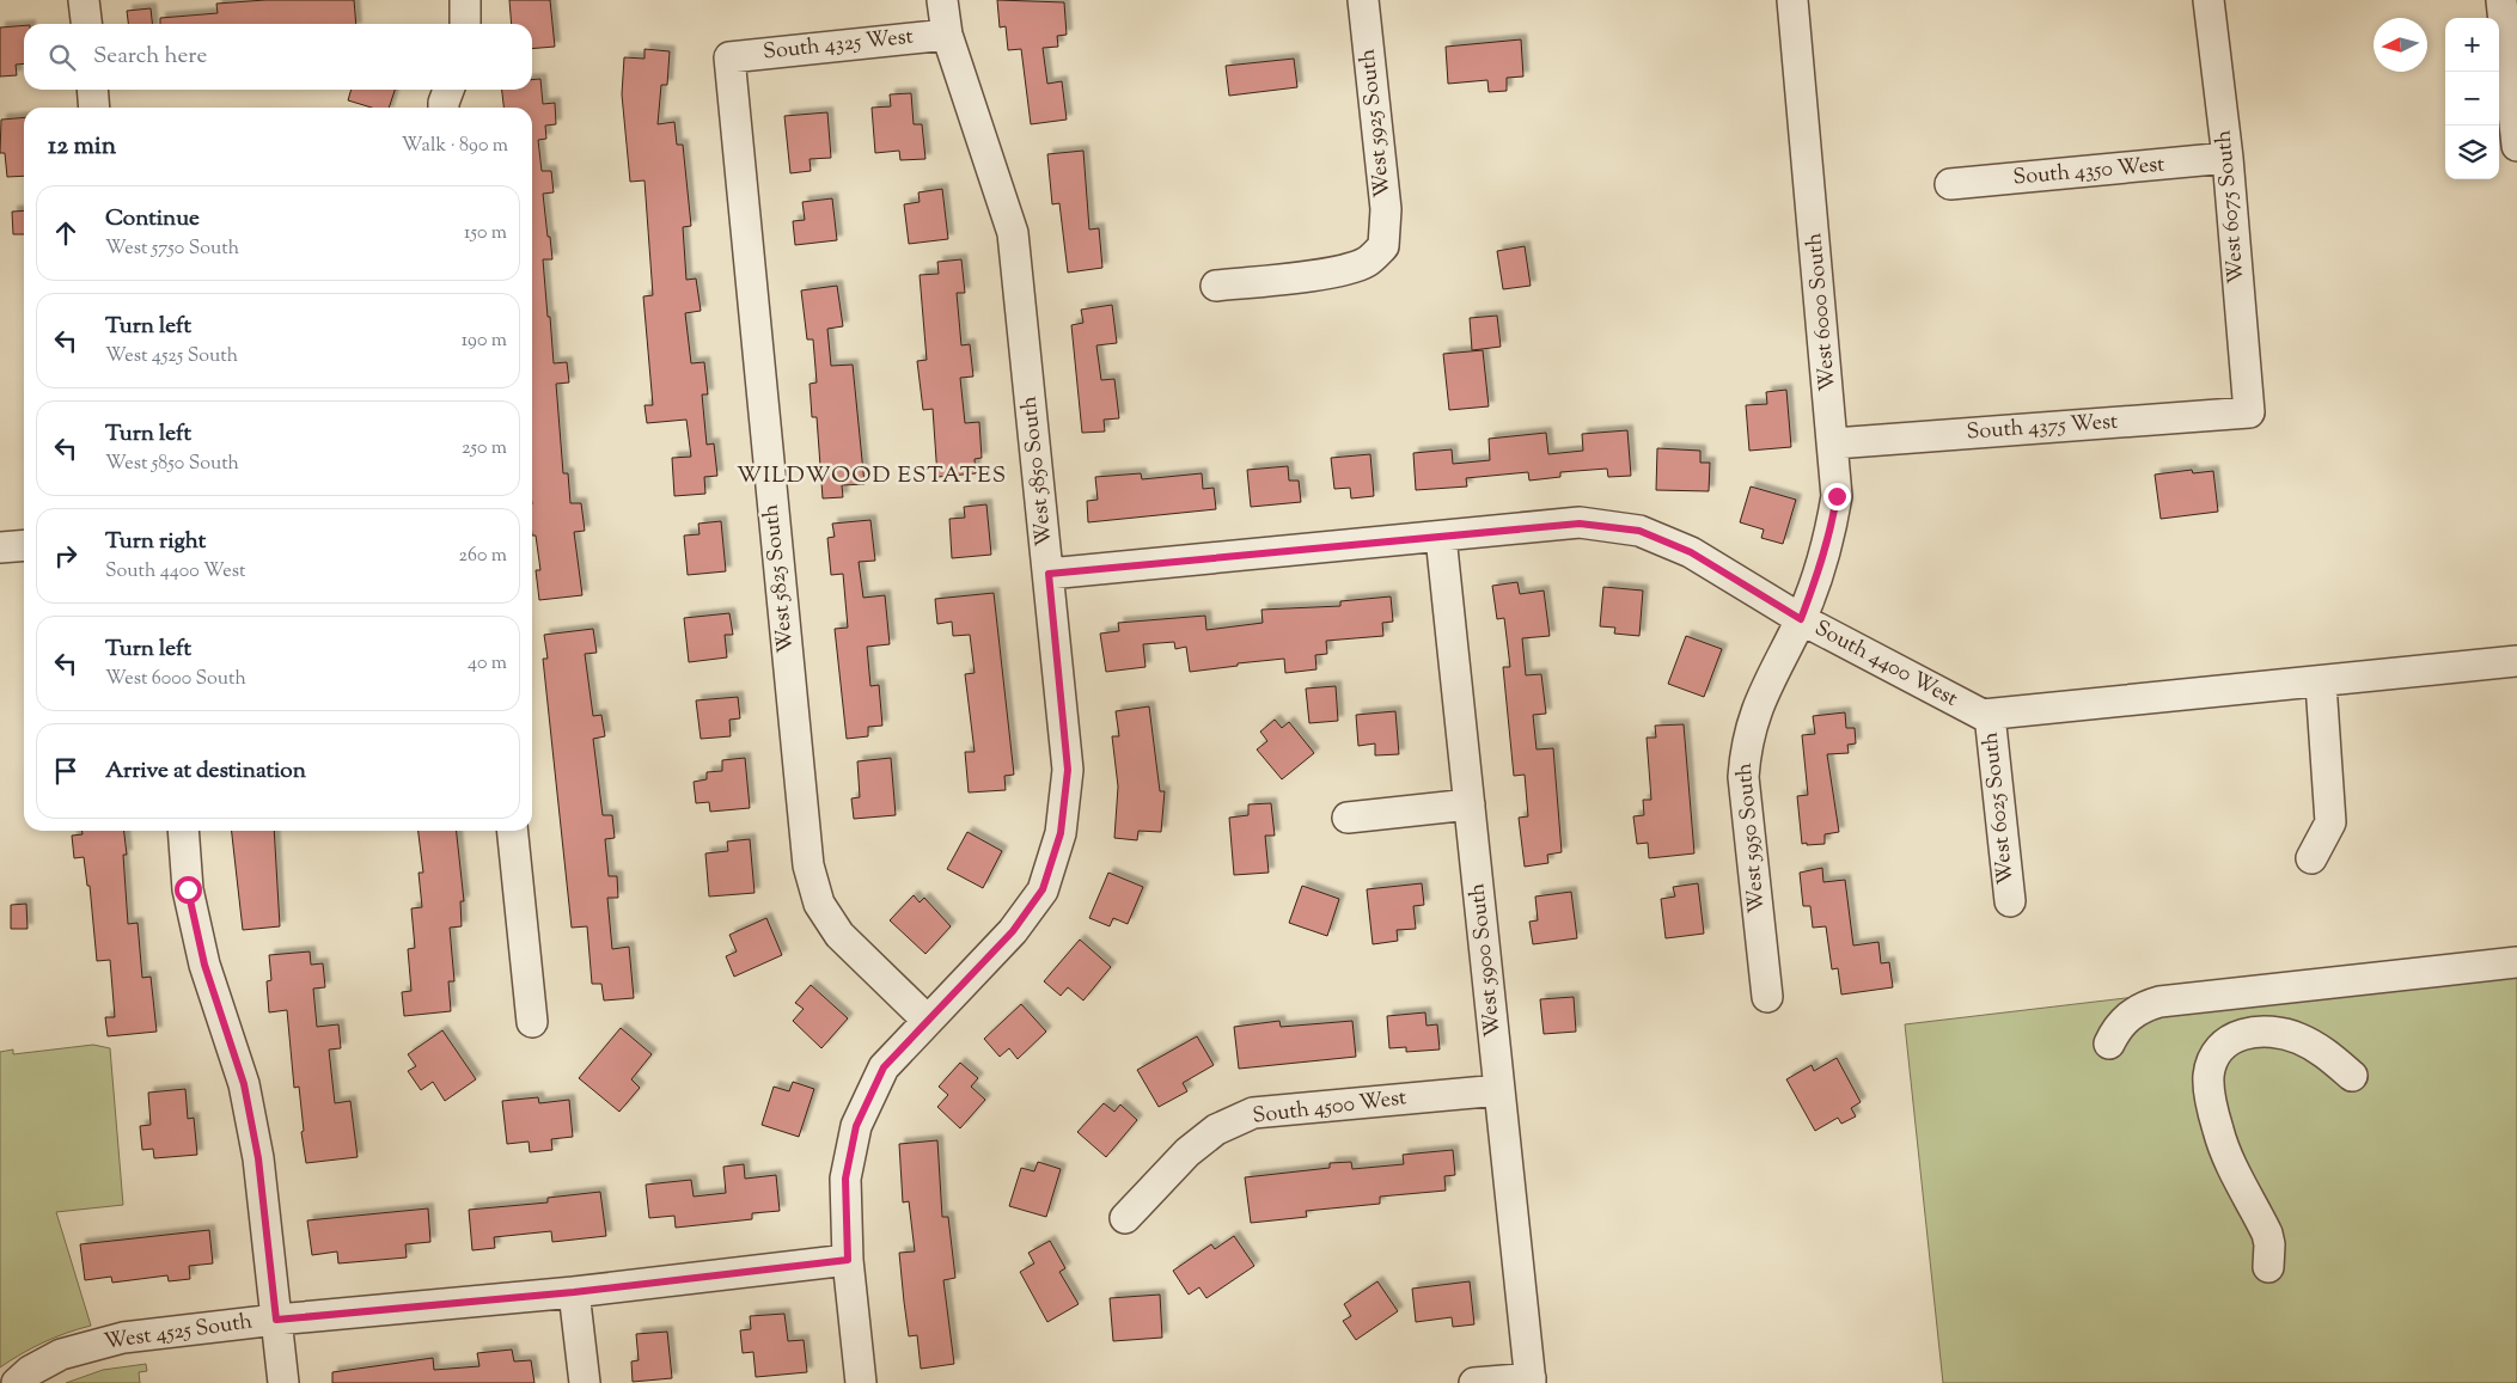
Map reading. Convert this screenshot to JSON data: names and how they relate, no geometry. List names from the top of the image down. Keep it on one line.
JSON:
{"streets":{"street":["South 4325 West","West 5925 South","South 4350 West","West 6075 South","West 6000 South","South 4375 West","West 5850 South","West 5825 South","South 4400 West","West 6025 South","West 5950 South","West 5900 South","South 4500 West","West 4525 South"]},"crossings":[["South 4325 West","West 5850 South"],["South 4325 West","West 5825 South"],["South 4350 West","West 6075 South"],["West 6075 South","South 4375 West"],["West 6000 South","South 4375 West"],["West 6000 South","South 4400 West"],["West 6000 South","West 5950 South"],["West 5850 South","West 5825 South"],["West 5850 South","South 4400 West"],["West 5850 South","West 4525 South"],["South 4400 West","West 6025 South"],["South 4400 West","West 5950 South"],["South 4400 West","West 5900 South"],["West 5900 South","South 4500 West"]],"districts":["WILDWOOD ESTATES"],"north":"left","page":{"map_buttons":["+","−"],"search":"Search here","heading":["12 min","Walk · 890 m"],"list":[["Continue","West 5750 South","150 m"],["Turn left","West 4525 South","190 m"],["Turn left","West 5850 South","250 m"],["Turn right","South 4400 West","260 m"],["Turn left","West 6000 South","40 m"],"Arrive at destination"]}}
